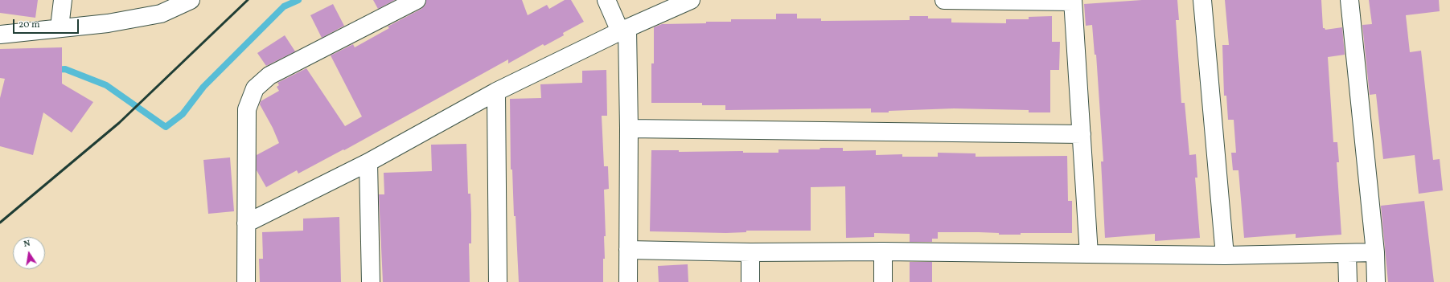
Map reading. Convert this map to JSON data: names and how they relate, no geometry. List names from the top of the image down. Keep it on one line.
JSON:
{"scale_bar":"20 m","north":"top"}
